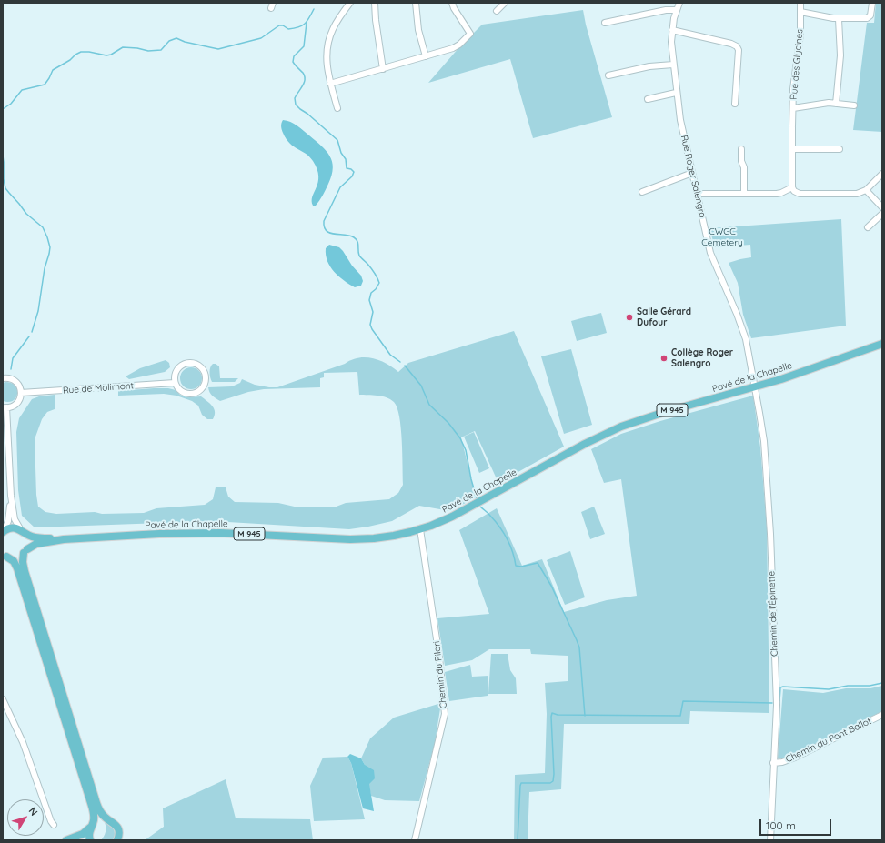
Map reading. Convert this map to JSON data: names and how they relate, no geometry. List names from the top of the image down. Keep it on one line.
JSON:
{"streets":{"main road":["Pavé de la Chapelle","M 945"],"street":["Rue des Glycines","Rue Roger Salengro","Rue de Molimont","Chemin de l'Épinette","Chemin du Pilori","Chemin du Pont Ballot"]},"crossings":[["Rue Roger Salengro","Pavé de la Chapelle"],["Rue Roger Salengro","Chemin de l'Épinette"],["Pavé de la Chapelle","Chemin de l'Épinette"],["Pavé de la Chapelle","Chemin du Pilori"],["Chemin de l'Épinette","Chemin du Pont Ballot"]],"parks":["CWGC Cemetery"],"places":["Salle Gérard Dufour","Collège Roger Salengro"],"scale_bar":"100 m","north":"top right"}
